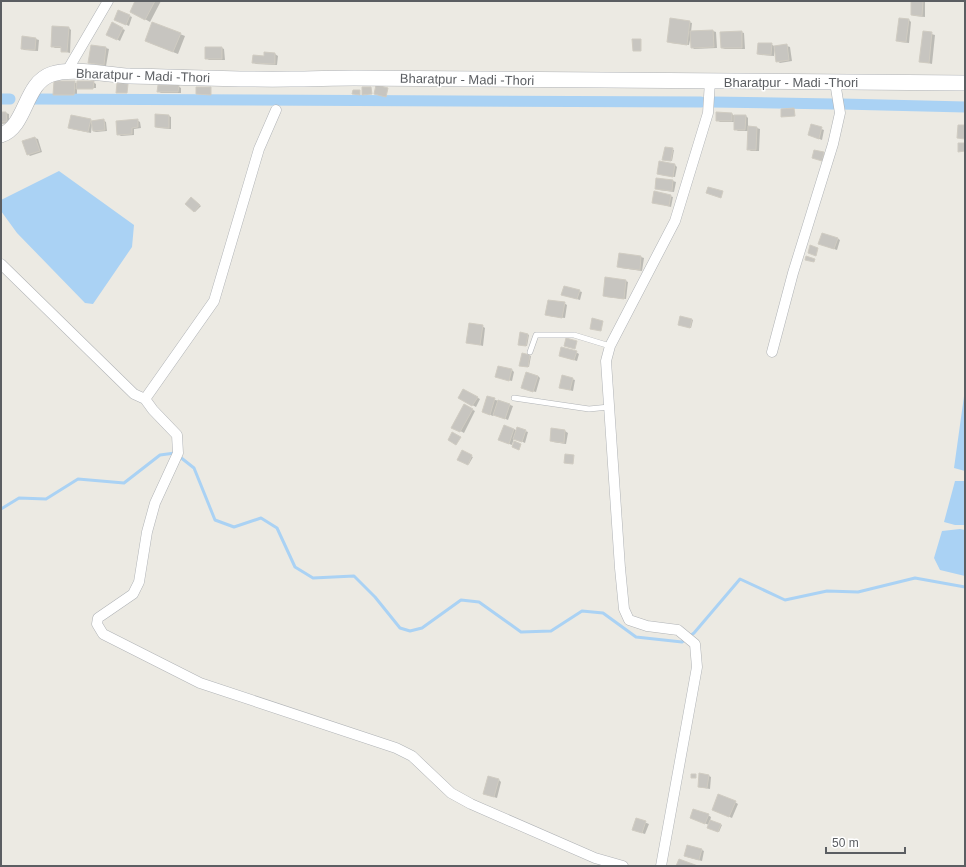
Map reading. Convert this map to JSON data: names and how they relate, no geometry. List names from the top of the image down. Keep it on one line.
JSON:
{"streets":{"main road":["Bharatpur - Madi -Thori"]},"scale_bar":"50 m"}
